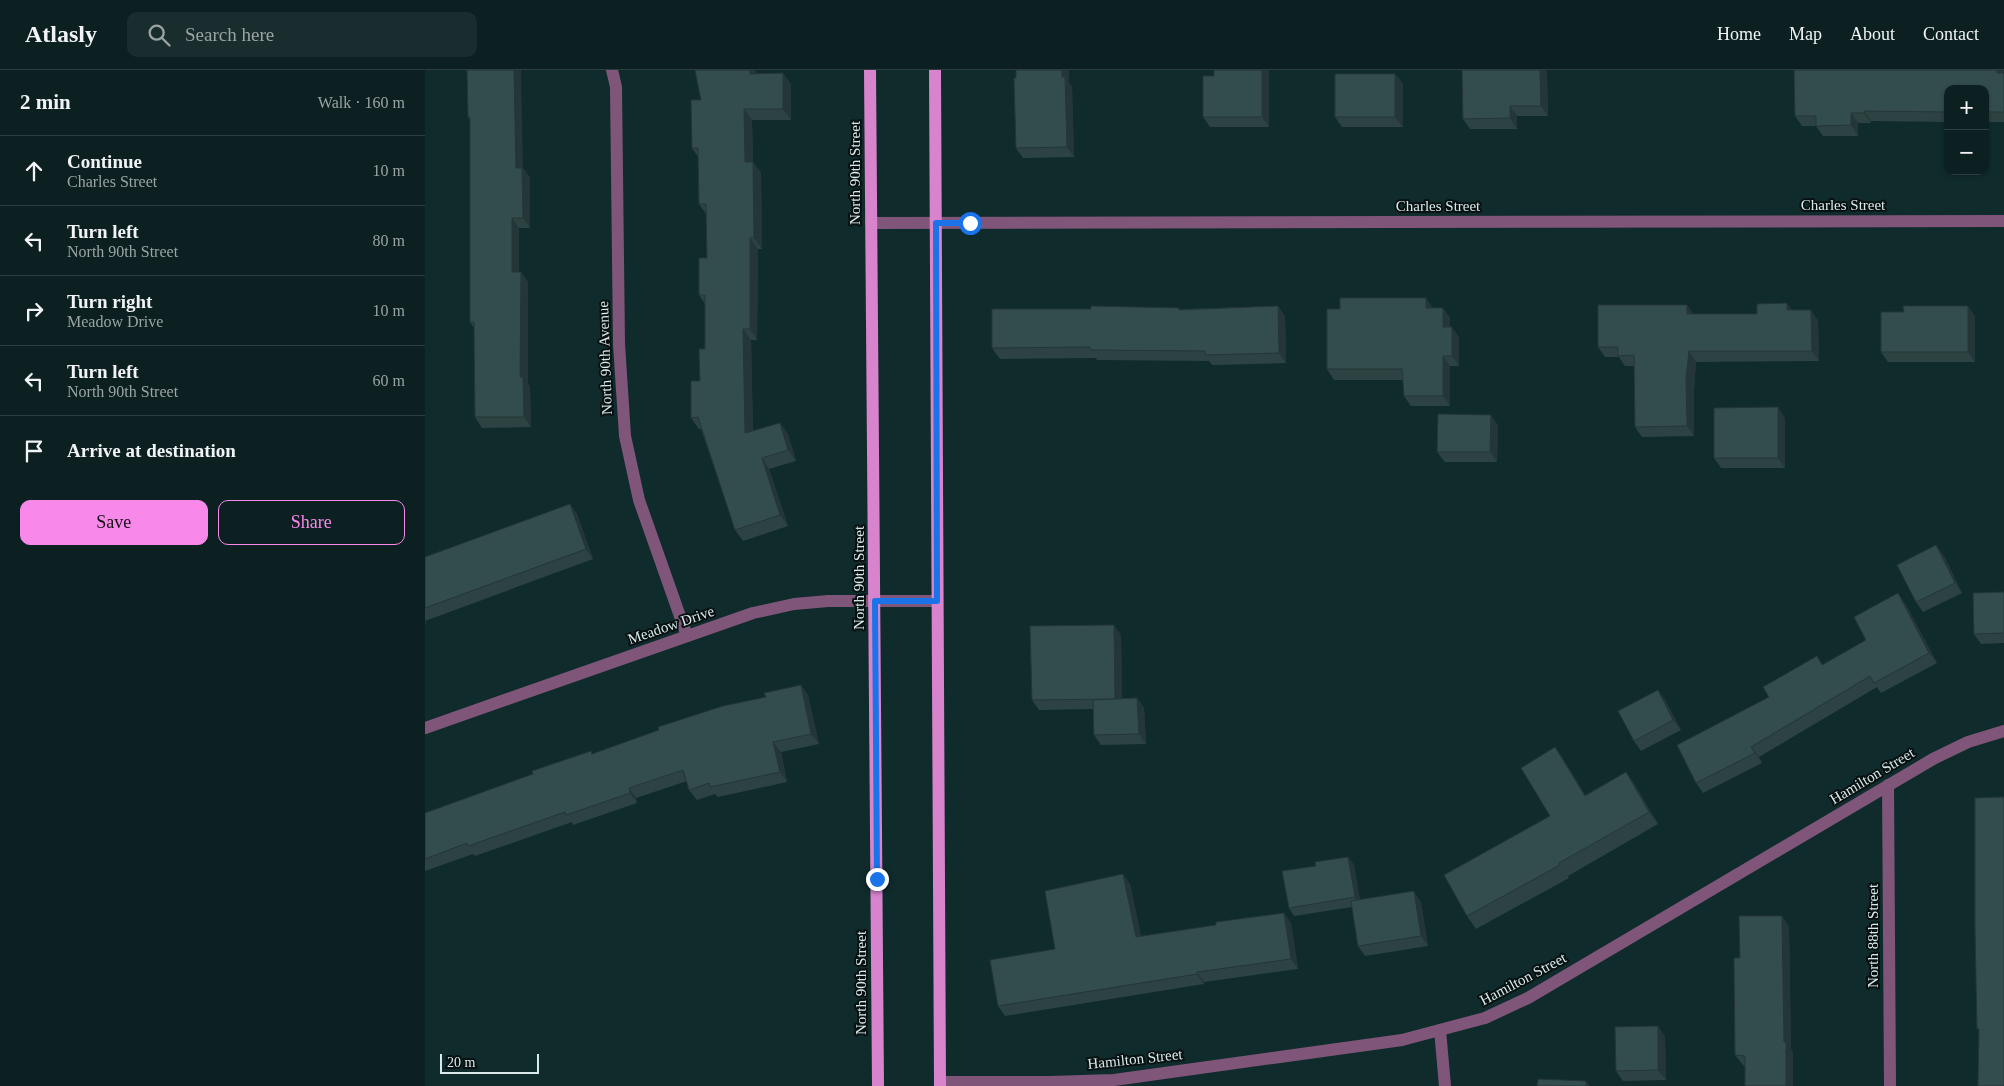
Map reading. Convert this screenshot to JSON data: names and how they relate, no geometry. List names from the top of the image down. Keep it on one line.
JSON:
{"streets":{"main road":["North 90th Street"],"street":["Charles Street","North 90th Avenue","Meadow Drive","Hamilton Street","North 88th Street"]},"crossings":[["North 90th Street","Charles Street"],["North 90th Street","Meadow Drive"],["North 90th Avenue","Meadow Drive"],["Hamilton Street","North 88th Street"]],"scale_bar":"20 m","page":{"header":"Atlasly","search":"Search here","nav":["Home","Map","About","Contact"],"heading":["2 min","Walk · 160 m"],"map_buttons":["+","−"],"list":[["Continue","Charles Street","10 m"],["Turn left","North 90th Street","80 m"],["Turn right","Meadow Drive","10 m"],["Turn left","North 90th Street","60 m"],"Arrive at destination"],"buttons":["Save","Share"],"scale":"20 m"}}
